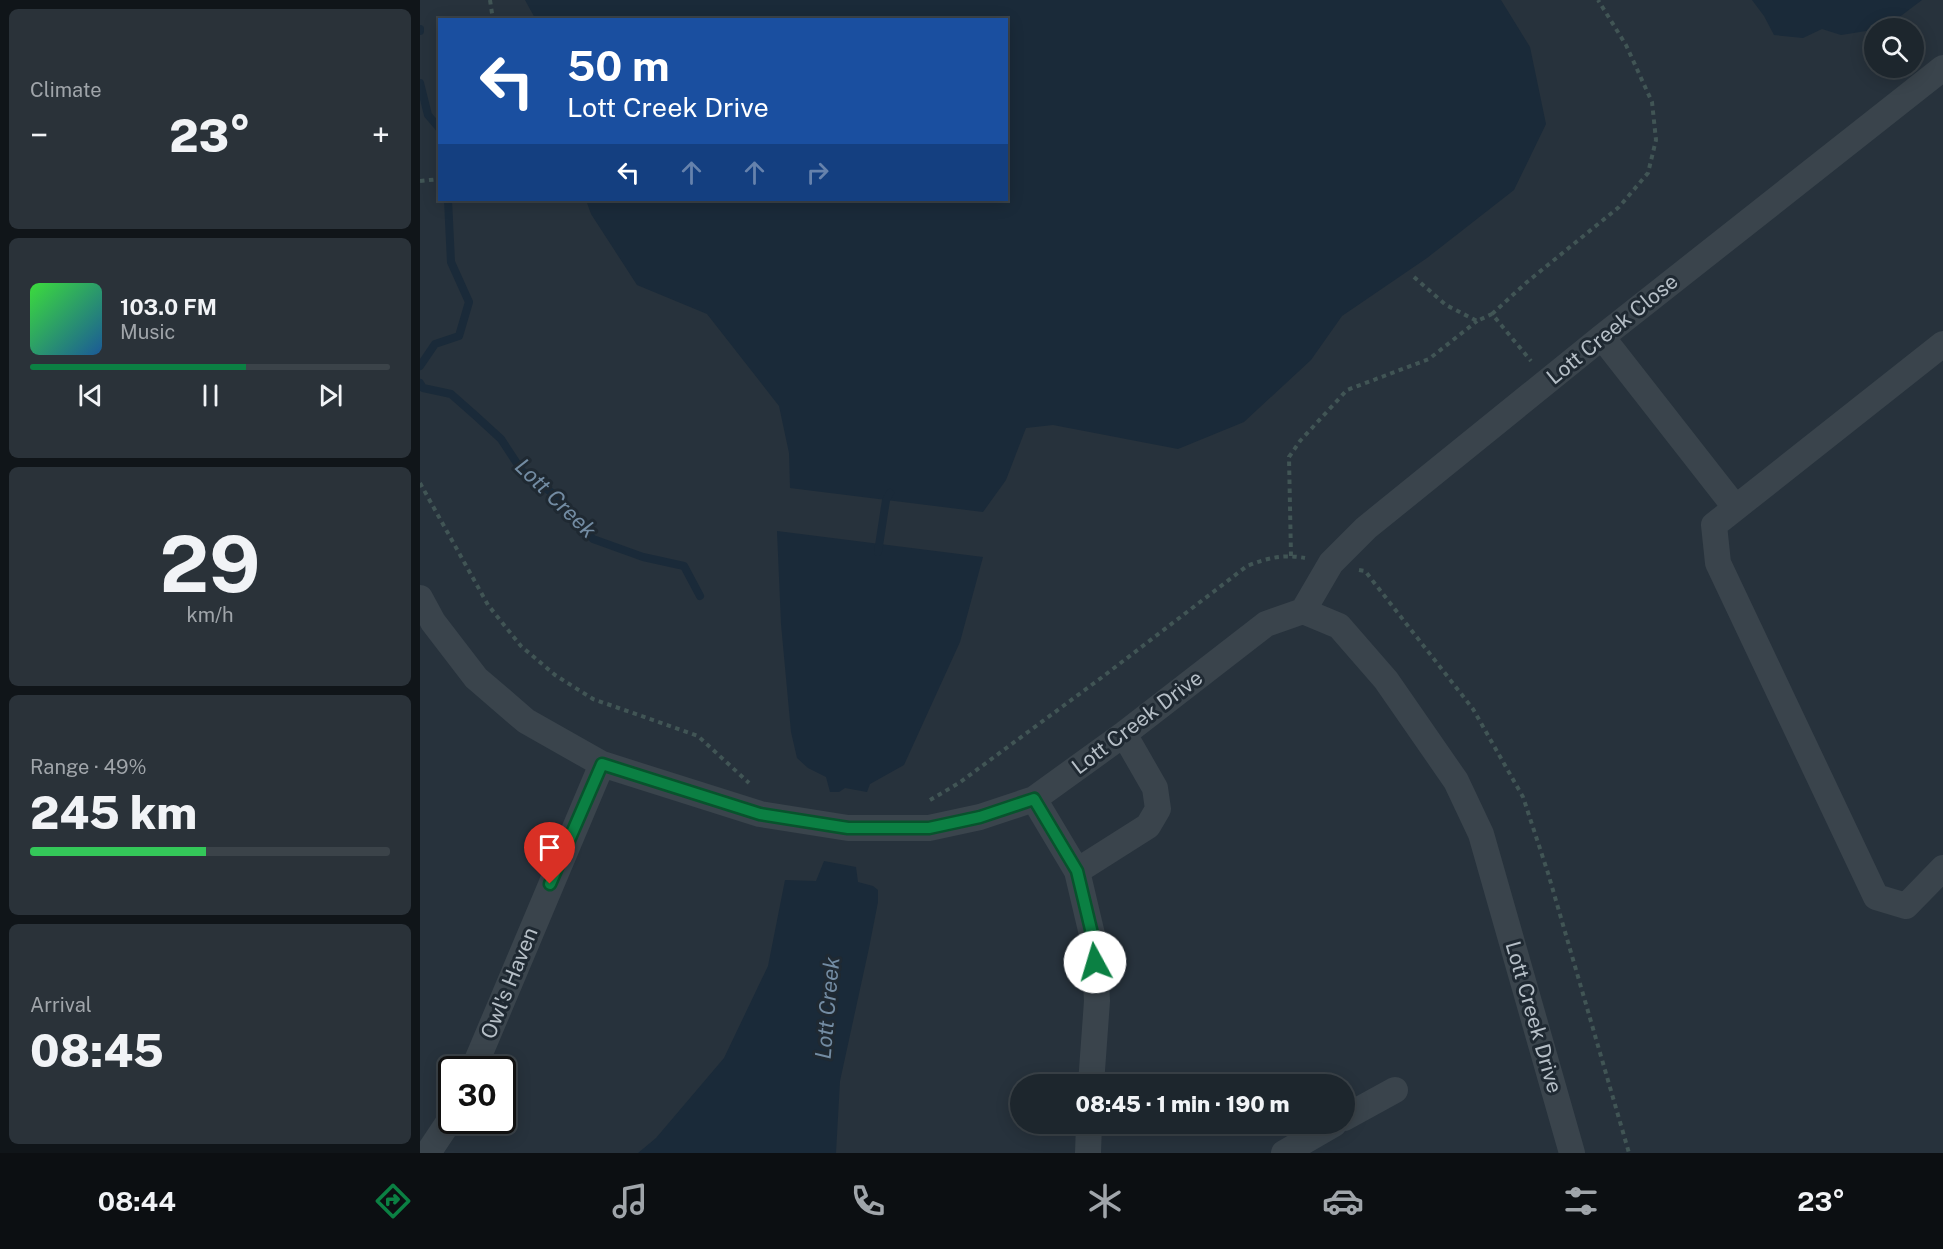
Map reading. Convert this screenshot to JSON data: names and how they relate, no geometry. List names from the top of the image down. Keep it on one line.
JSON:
{"streets":{"street":["Lott Creek Close","Lott Creek Drive","Owl's Haven"]},"crossings":[["Lott Creek Close","Lott Creek Drive"],["Lott Creek Drive","Owl's Haven"]],"water":["Lott Creek"],"page":{"tile":["Climate",["29","km/h"],["Range · 49%","245 km"],["Arrival","08:45"]],"turn":["50 m","Lott Creek Drive"],"heat":["−","23°","+"],"song":["103.0 FM","Music"],"limit":"30","trip":"08:45 · 1 min · 190 m","tabs":["08:44","23°"]}}
